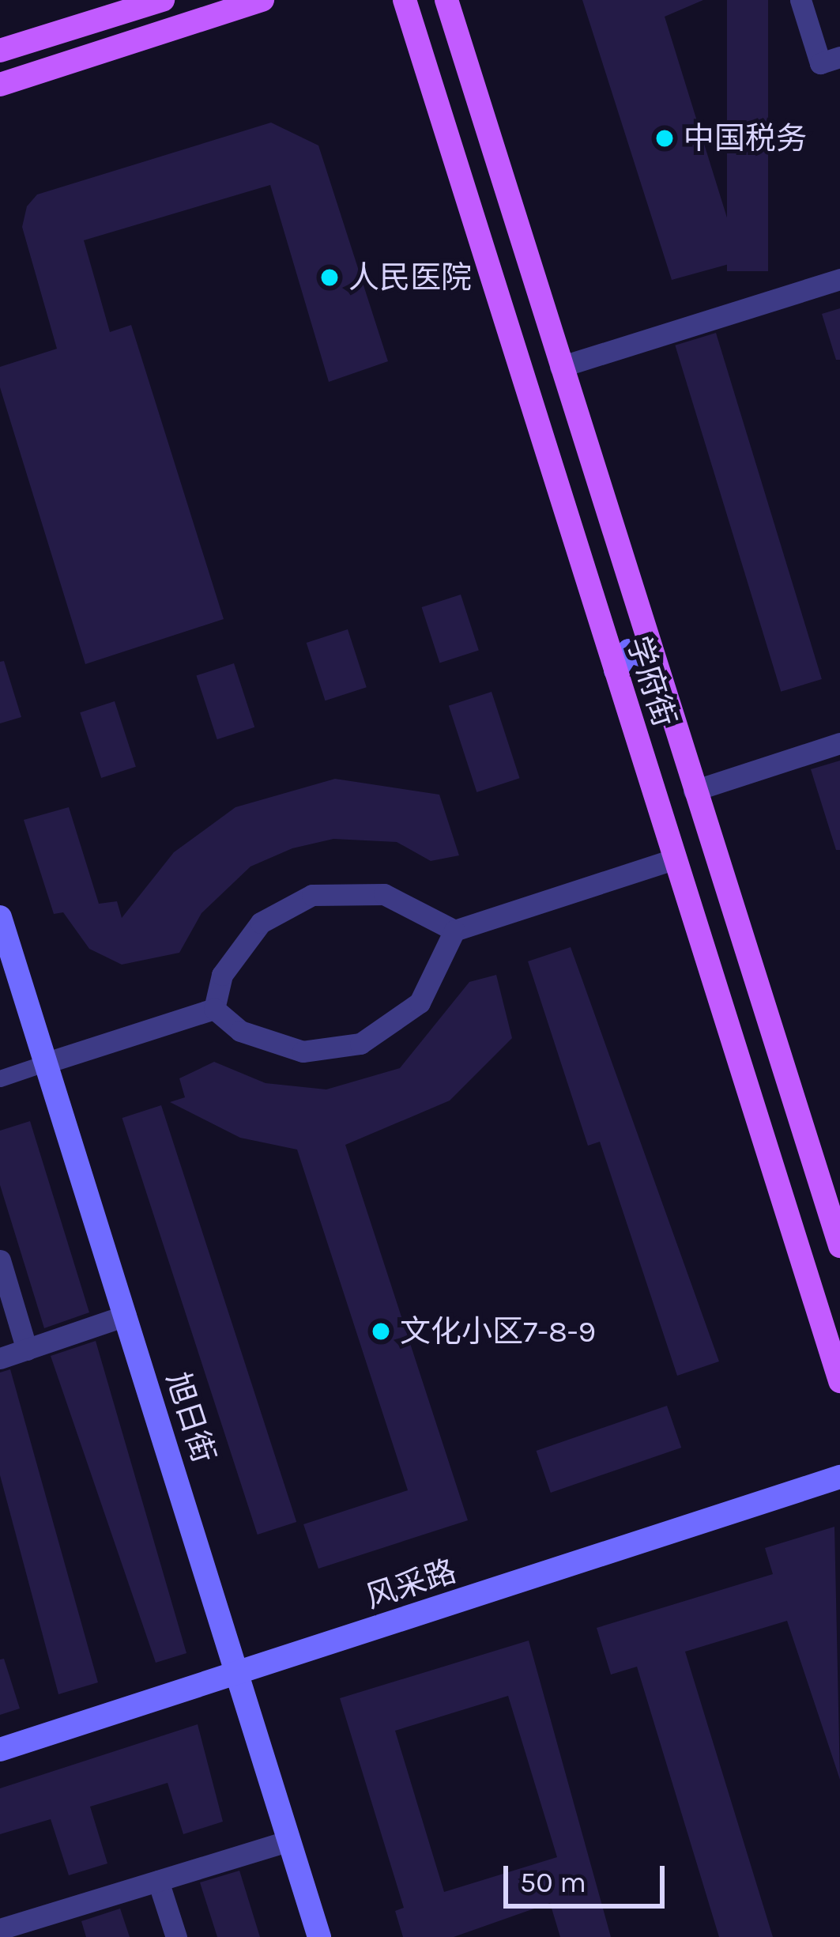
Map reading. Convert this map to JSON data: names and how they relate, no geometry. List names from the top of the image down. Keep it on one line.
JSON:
{"streets":{"main road":["学府街","旭日街","风采路"]},"crossings":[["旭日街","风采路"]],"places":["中国税务","人民医院","文化小区7-8-9"],"scale_bar":"50 m"}
